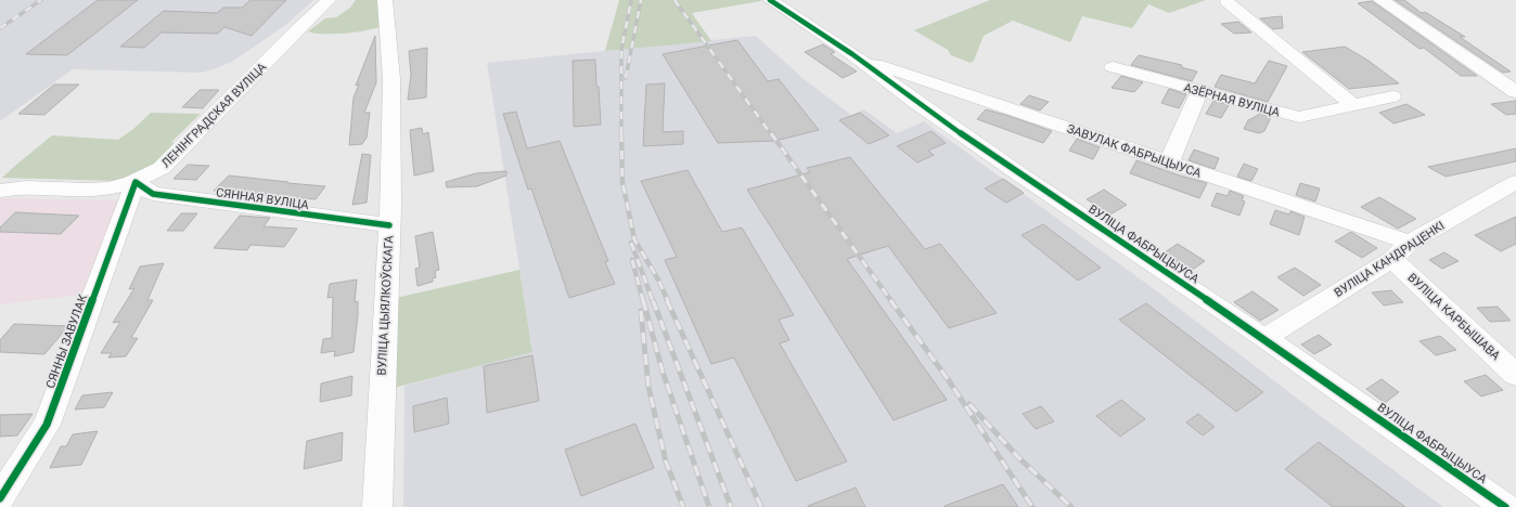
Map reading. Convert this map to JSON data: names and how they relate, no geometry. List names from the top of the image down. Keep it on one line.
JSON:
{"streets":{"street":["АЗЁРНАЯ ВУЛІЦА","ЛЕНІНГРАДСКАЯ ВУЛІЦА","ЗАВУЛАК ФАБРЫЦЫУСА","СЯННАЯ ВУЛІЦА","ВУЛІЦА ФАБРЫЦЫУСА","ВУЛІЦА КАНДРАЦЕНКІ","ВУЛІЦА ЦЫЯЛКОЎСКАГА","ВУЛІЦА КАРБЫШАВА","СЯННЫ ЗАВУЛАК"]},"crossings":[["ЛЕНІНГРАДСКАЯ ВУЛІЦА","СЯННАЯ ВУЛІЦА"],["ЛЕНІНГРАДСКАЯ ВУЛІЦА","СЯННЫ ЗАВУЛАК"],["ЗАВУЛАК ФАБРЫЦЫУСА","ВУЛІЦА ФАБРЫЦЫУСА"],["ЗАВУЛАК ФАБРЫЦЫУСА","ВУЛІЦА КАНДРАЦЕНКІ"],["СЯННАЯ ВУЛІЦА","ВУЛІЦА ЦЫЯЛКОЎСКАГА"],["СЯННАЯ ВУЛІЦА","СЯННЫ ЗАВУЛАК"],["ВУЛІЦА ФАБРЫЦЫУСА","ВУЛІЦА КАНДРАЦЕНКІ"],["ВУЛІЦА КАНДРАЦЕНКІ","ВУЛІЦА КАРБЫШАВА"]]}
